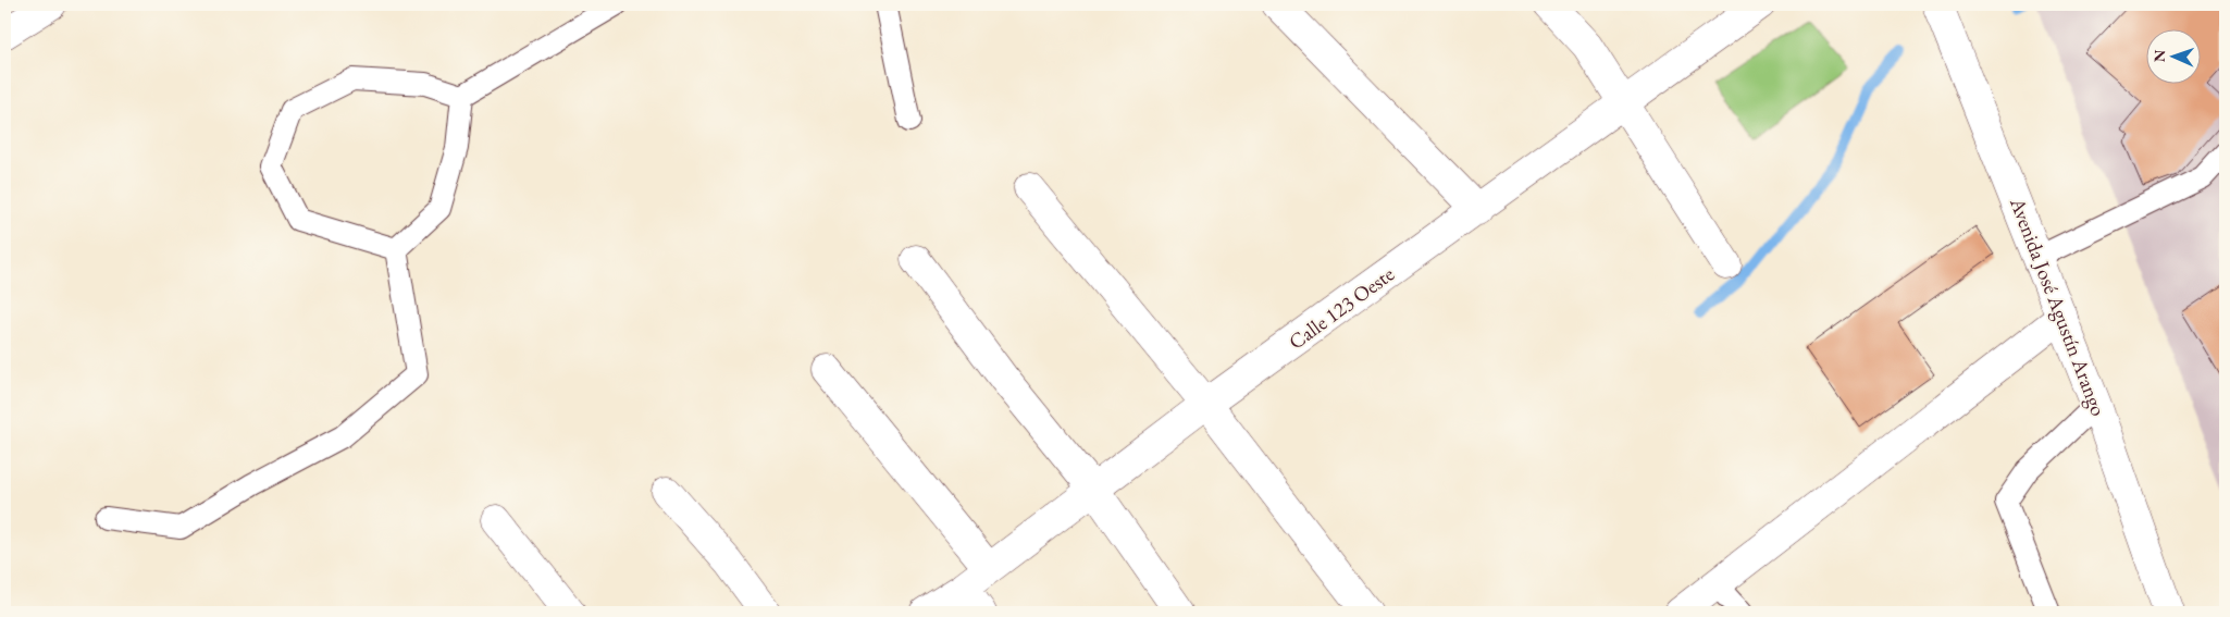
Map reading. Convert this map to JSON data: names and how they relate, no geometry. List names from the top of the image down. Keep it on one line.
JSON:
{"streets":{"street":["Avenida José Agustín Arango","Calle 123 Oeste"]},"north":"left"}
